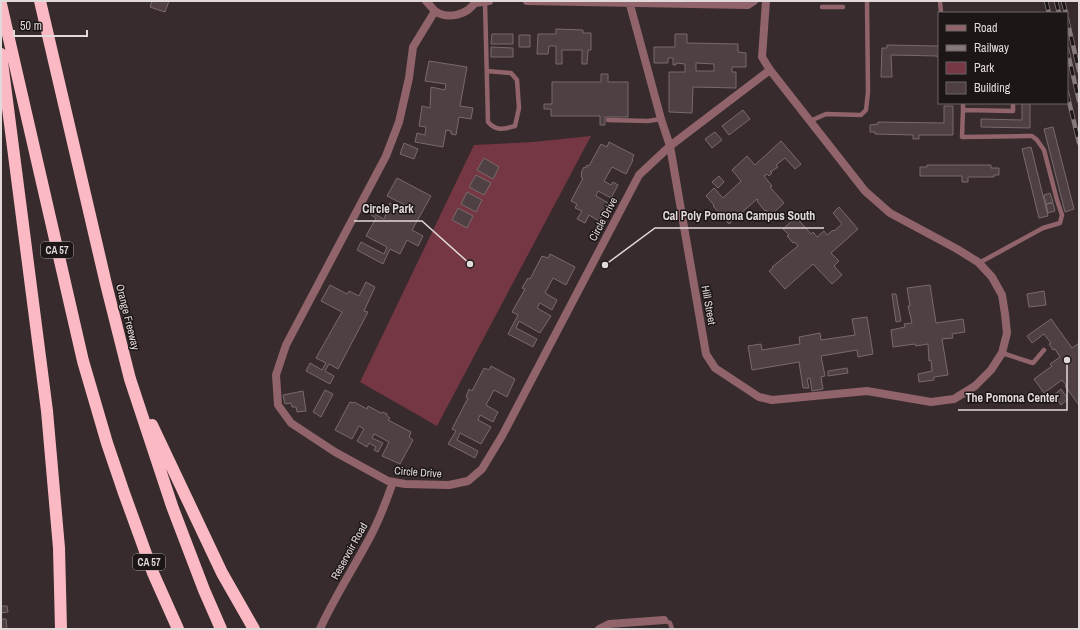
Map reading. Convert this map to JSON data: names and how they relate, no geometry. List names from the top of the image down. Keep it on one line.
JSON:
{"streets":{"highway":["CA 57","Orange Freeway"],"street":["Circle Drive","Hill Street","Reservoir Road"]},"crossings":[["Circle Drive","Hill Street"],["Circle Drive","Reservoir Road"]],"places":["Circle Park","Cal Poly Pomona Campus South","The Pomona Center"],"legend":["Road","Railway","Park","Building"],"scale_bar":"50 m"}
